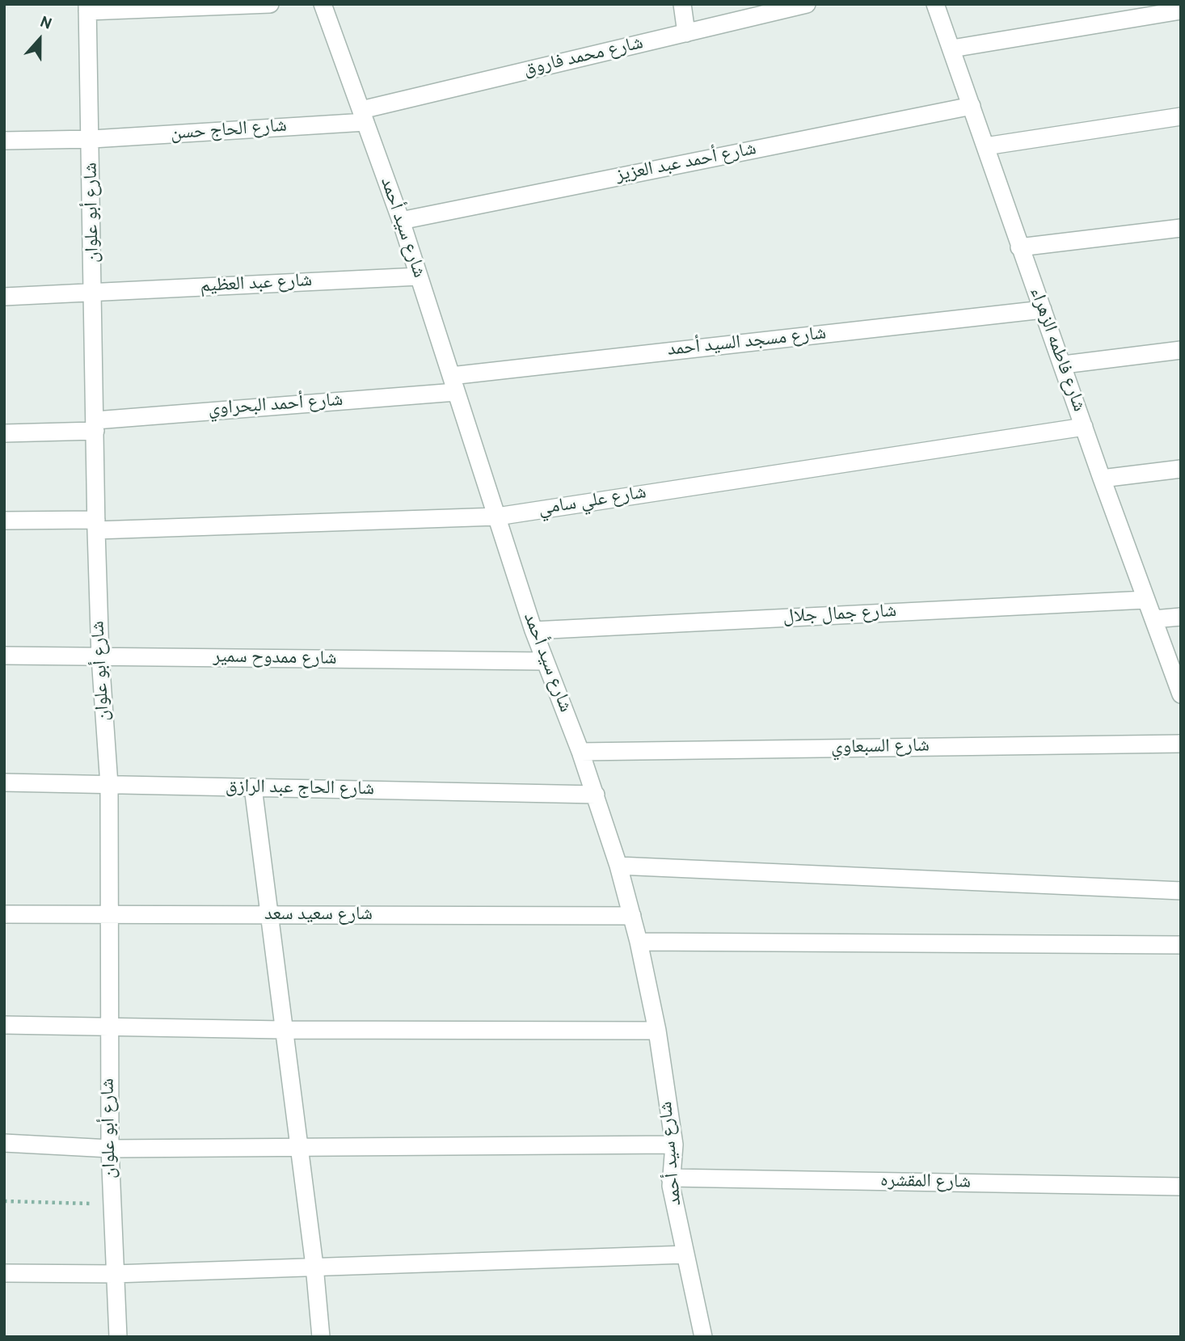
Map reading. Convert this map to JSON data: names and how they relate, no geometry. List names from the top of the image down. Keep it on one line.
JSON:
{"streets":{"street":["شارع محمد فاروق","شارع الحاج حسن","شارع أحمد عبد العزيز","شارع أبو علوان","شارع سيد أحمد","شارع عبد العظيم","شارع مسجد السيد أحمد","شارع فاطمه الزهراء","شارع أحمد البحراوي","شارع علي سامي","شارع جمال جلال","شارع ممدوح سمير","شارع السبعاوي","شارع الحاج عبد الرازق","شارع سعيد سعد","شارع المقشره"]},"crossings":[["شارع محمد فاروق","شارع الحاج حسن"],["شارع محمد فاروق","شارع سيد أحمد"],["شارع الحاج حسن","شارع أبو علوان"],["شارع الحاج حسن","شارع سيد أحمد"],["شارع أحمد عبد العزيز","شارع سيد أحمد"],["شارع أحمد عبد العزيز","شارع فاطمه الزهراء"],["شارع أبو علوان","شارع عبد العظيم"],["شارع أبو علوان","شارع أحمد البحراوي"],["شارع أبو علوان","شارع علي سامي"],["شارع أبو علوان","شارع ممدوح سمير"],["شارع أبو علوان","شارع الحاج عبد الرازق"],["شارع أبو علوان","شارع سعيد سعد"],["شارع سيد أحمد","شارع عبد العظيم"],["شارع سيد أحمد","شارع مسجد السيد أحمد"],["شارع سيد أحمد","شارع أحمد البحراوي"],["شارع سيد أحمد","شارع علي سامي"],["شارع سيد أحمد","شارع جمال جلال"],["شارع سيد أحمد","شارع ممدوح سمير"],["شارع سيد أحمد","شارع السبعاوي"],["شارع سيد أحمد","شارع الحاج عبد الرازق"],["شارع سيد أحمد","شارع سعيد سعد"],["شارع سيد أحمد","شارع المقشره"],["شارع مسجد السيد أحمد","شارع فاطمه الزهراء"],["شارع مسجد السيد أحمد","شارع أحمد البحراوي"],["شارع فاطمه الزهراء","شارع علي سامي"],["شارع فاطمه الزهراء","شارع جمال جلال"]],"north":"top"}
